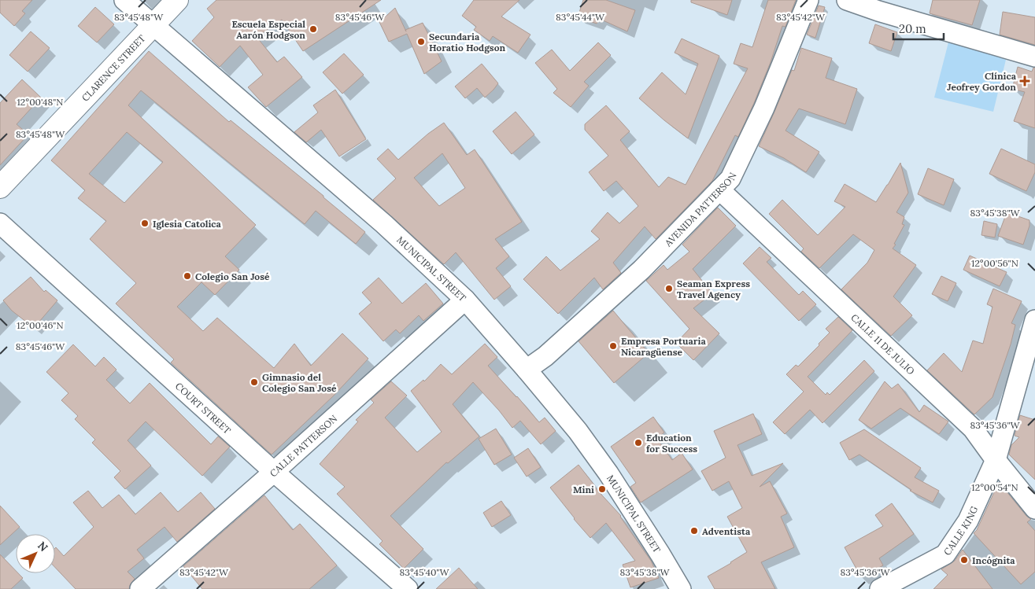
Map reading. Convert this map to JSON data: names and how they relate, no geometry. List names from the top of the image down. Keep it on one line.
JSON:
{"streets":{"street":["CLARENCE STREET","AVENIDA PATTERSON","MUNICIPAL STREET","CALLE 11 DE JULIO","COURT STREET","CALLE PATTERSON","CALLE KING"]},"crossings":[["CLARENCE STREET","MUNICIPAL STREET"],["AVENIDA PATTERSON","MUNICIPAL STREET"],["AVENIDA PATTERSON","CALLE 11 DE JULIO"],["MUNICIPAL STREET","CALLE PATTERSON"],["CALLE 11 DE JULIO","CALLE KING"],["COURT STREET","CALLE PATTERSON"]],"places":{"other":["Escuela Especial Aarón Hodgson","Secundaria Horatio Hodgson","Iglesia Catolica","Colegio San José","Seaman Express Travel Agency","Empresa Portuaria Nicaragüense","Gimnasio del Colegio San José","Education for Success","Mini","Adventista","Incógnita"],"health":["Clínica Jeofrey Gordon"]},"scale_bar":"20 m","north":"top right","coordinates":["83°45'48\"W","83°45'46\"W","83°45'44\"W","83°45'42\"W","12°00'48\"N","83°45'38\"W","12°00'56\"N","12°00'46\"N","83°45'36\"W","12°00'54\"N","83°45'40\"W"]}
